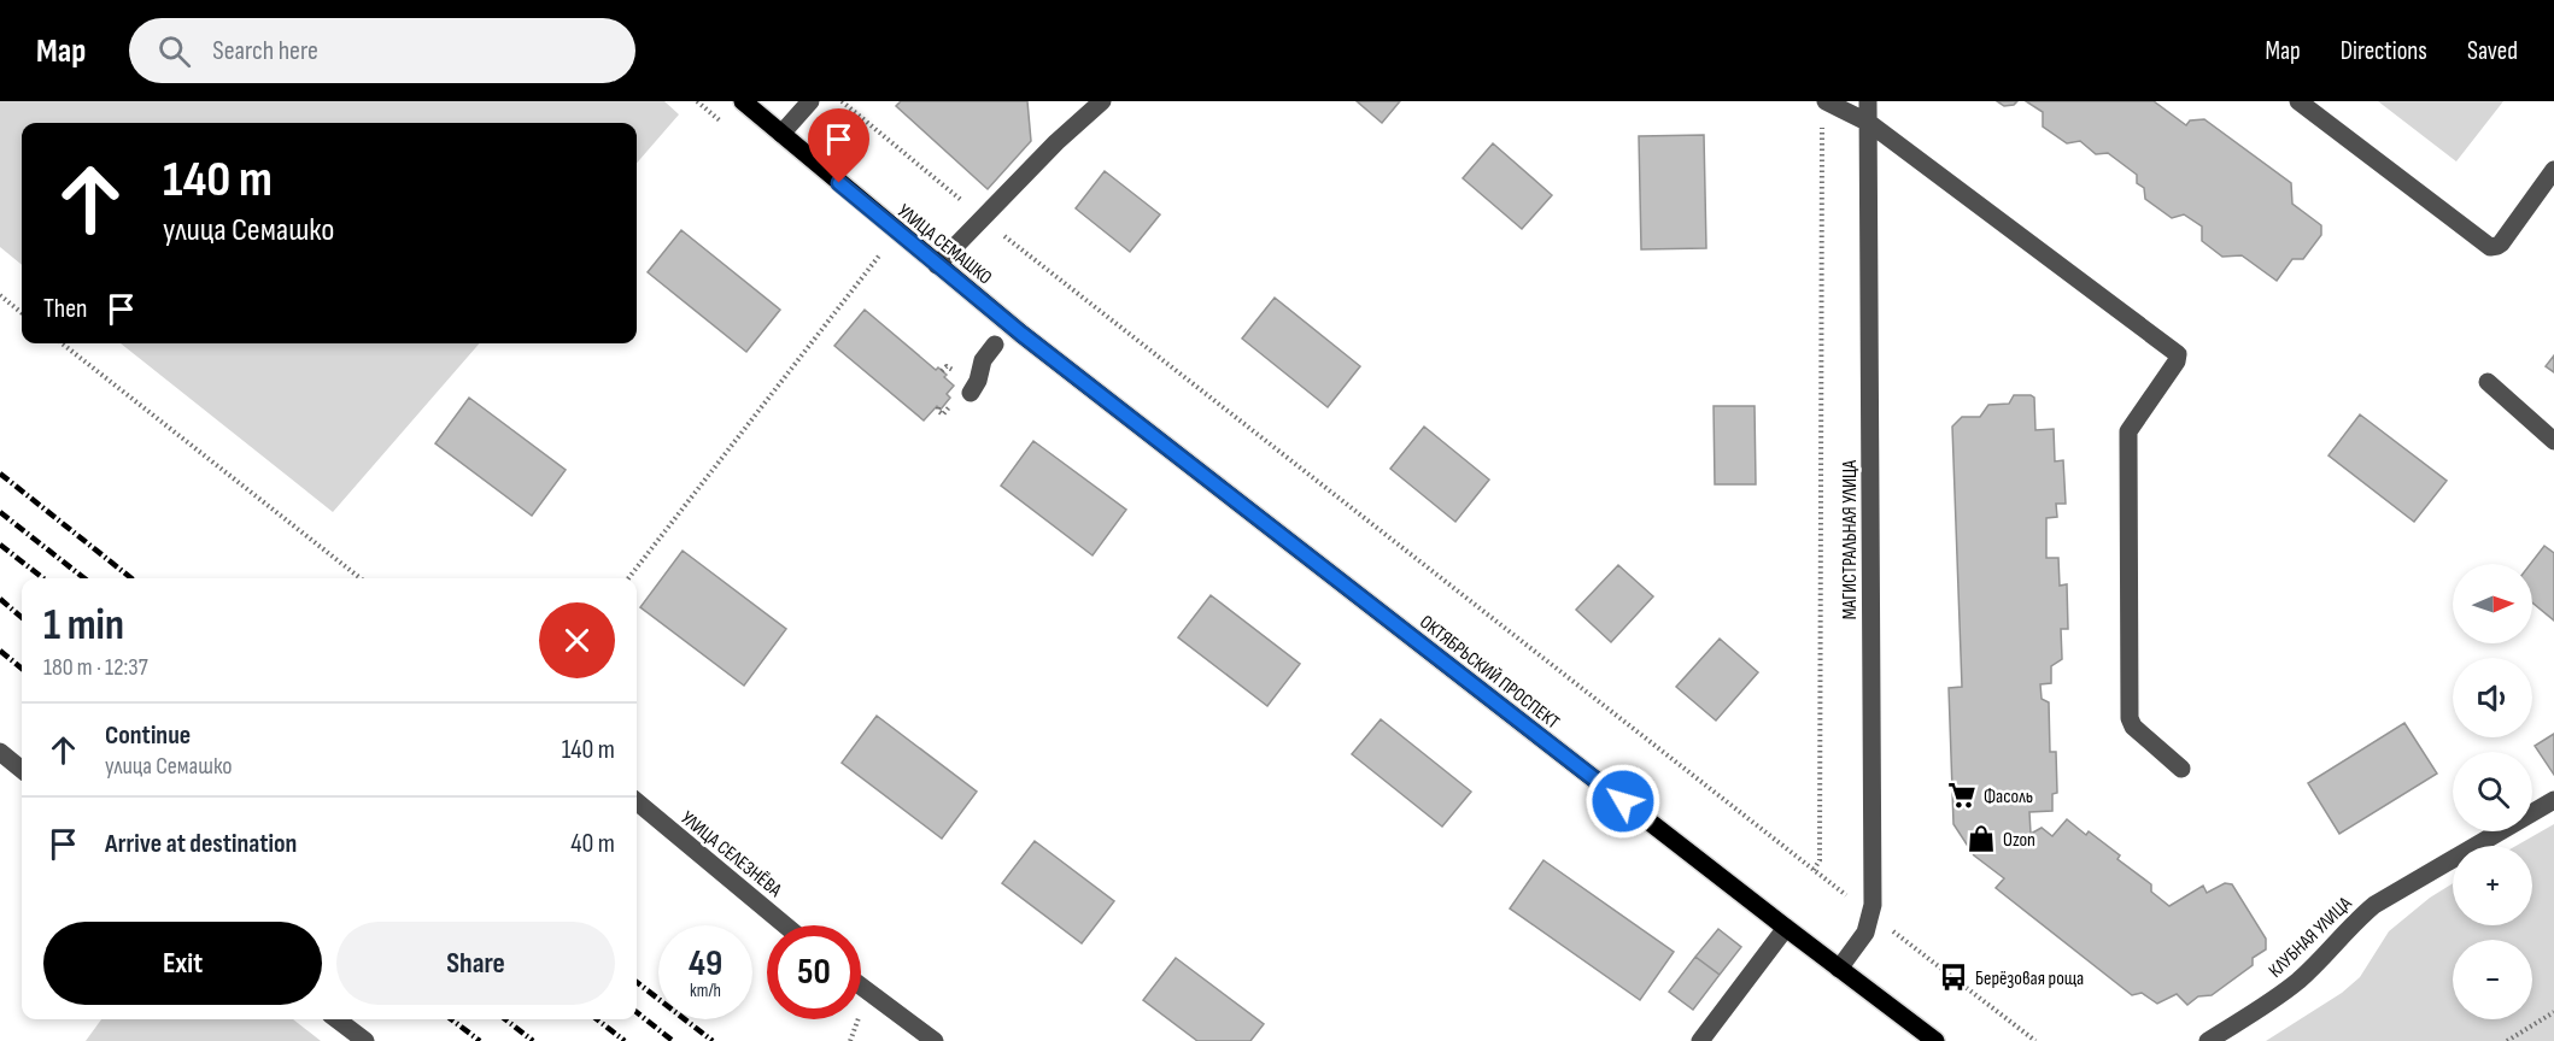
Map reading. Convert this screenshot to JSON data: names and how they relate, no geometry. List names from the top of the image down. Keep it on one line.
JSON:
{"streets":{"main road":["УЛИЦА СЕМАШКО","ОКТЯБРЬСКИЙ ПРОСПЕКТ"],"street":["МАГИСТРАЛЬНАЯ УЛИЦА","УЛИЦА СЕЛЕЗНЁВА","КЛУБНАЯ УЛИЦА"]},"crossings":[["УЛИЦА СЕМАШКО","ОКТЯБРЬСКИЙ ПРОСПЕКТ"],["МАГИСТРАЛЬНАЯ УЛИЦА","ОКТЯБРЬСКИЙ ПРОСПЕКТ"]],"places":{"supermarket":["Фасоль"],"shop":["Ozon"],"bus stop":["Берёзовая роща"]},"north":"right","page":{"header":"Map","search":"Search here","nav":["Map","Directions","Saved"],"turn":["140 m","улица Семашко"],"then":"Then","map_buttons":["+","−"],"heading":["1 min","180 m · 12:37"],"list":[{"name":"Continue","note":"улица Семашко","value":"140 m"},{"name":"Arrive at destination","value":"40 m"}],"buttons":["Exit","Share"],"speed":"49 km/h","limit":"50"}}
